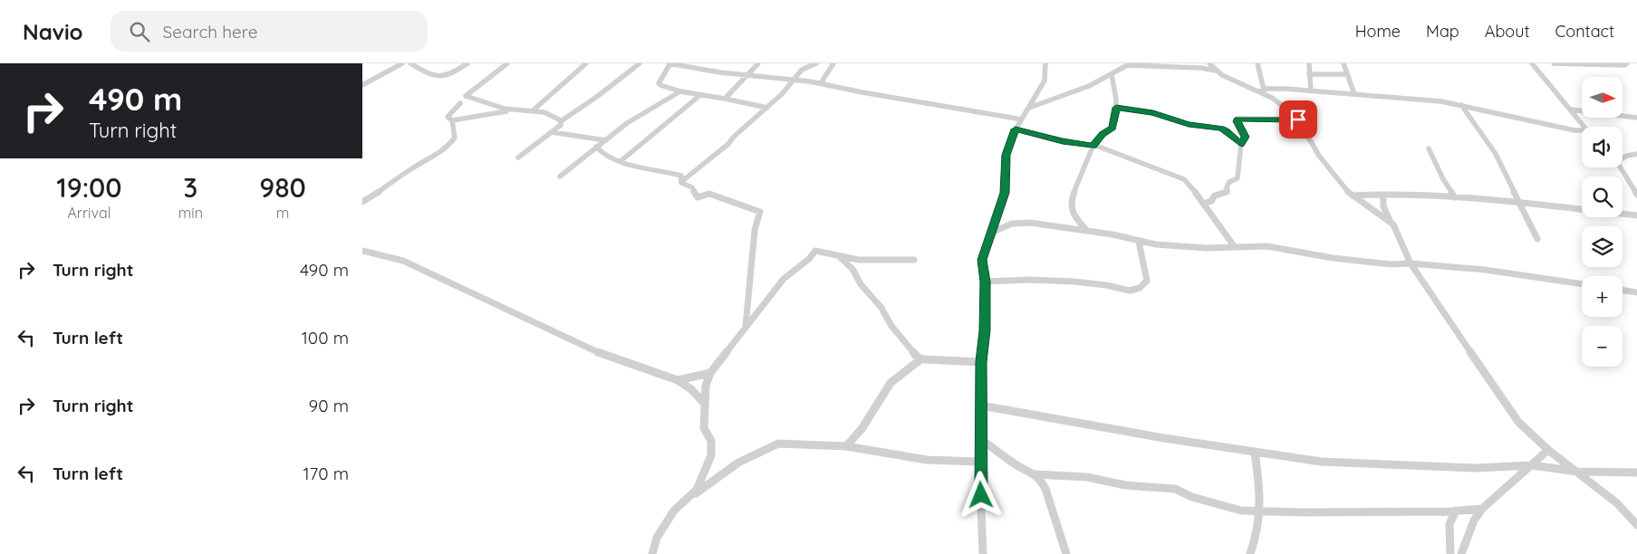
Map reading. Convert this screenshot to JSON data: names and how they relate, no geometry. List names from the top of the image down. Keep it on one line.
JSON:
{"north":"right","page":{"header":"Navio","search":"Search here","nav":["Home","Map","About","Contact"],"turn":["490 m","Turn right"],"map_buttons":["+","−"],"eta":["19:00","Arrival","3","min","980","m"],"list":[{"name":"Turn right","value":"490 m"},{"name":"Turn left","value":"100 m"},{"name":"Turn right","value":"90 m"},{"name":"Turn left","value":"170 m"}]}}
